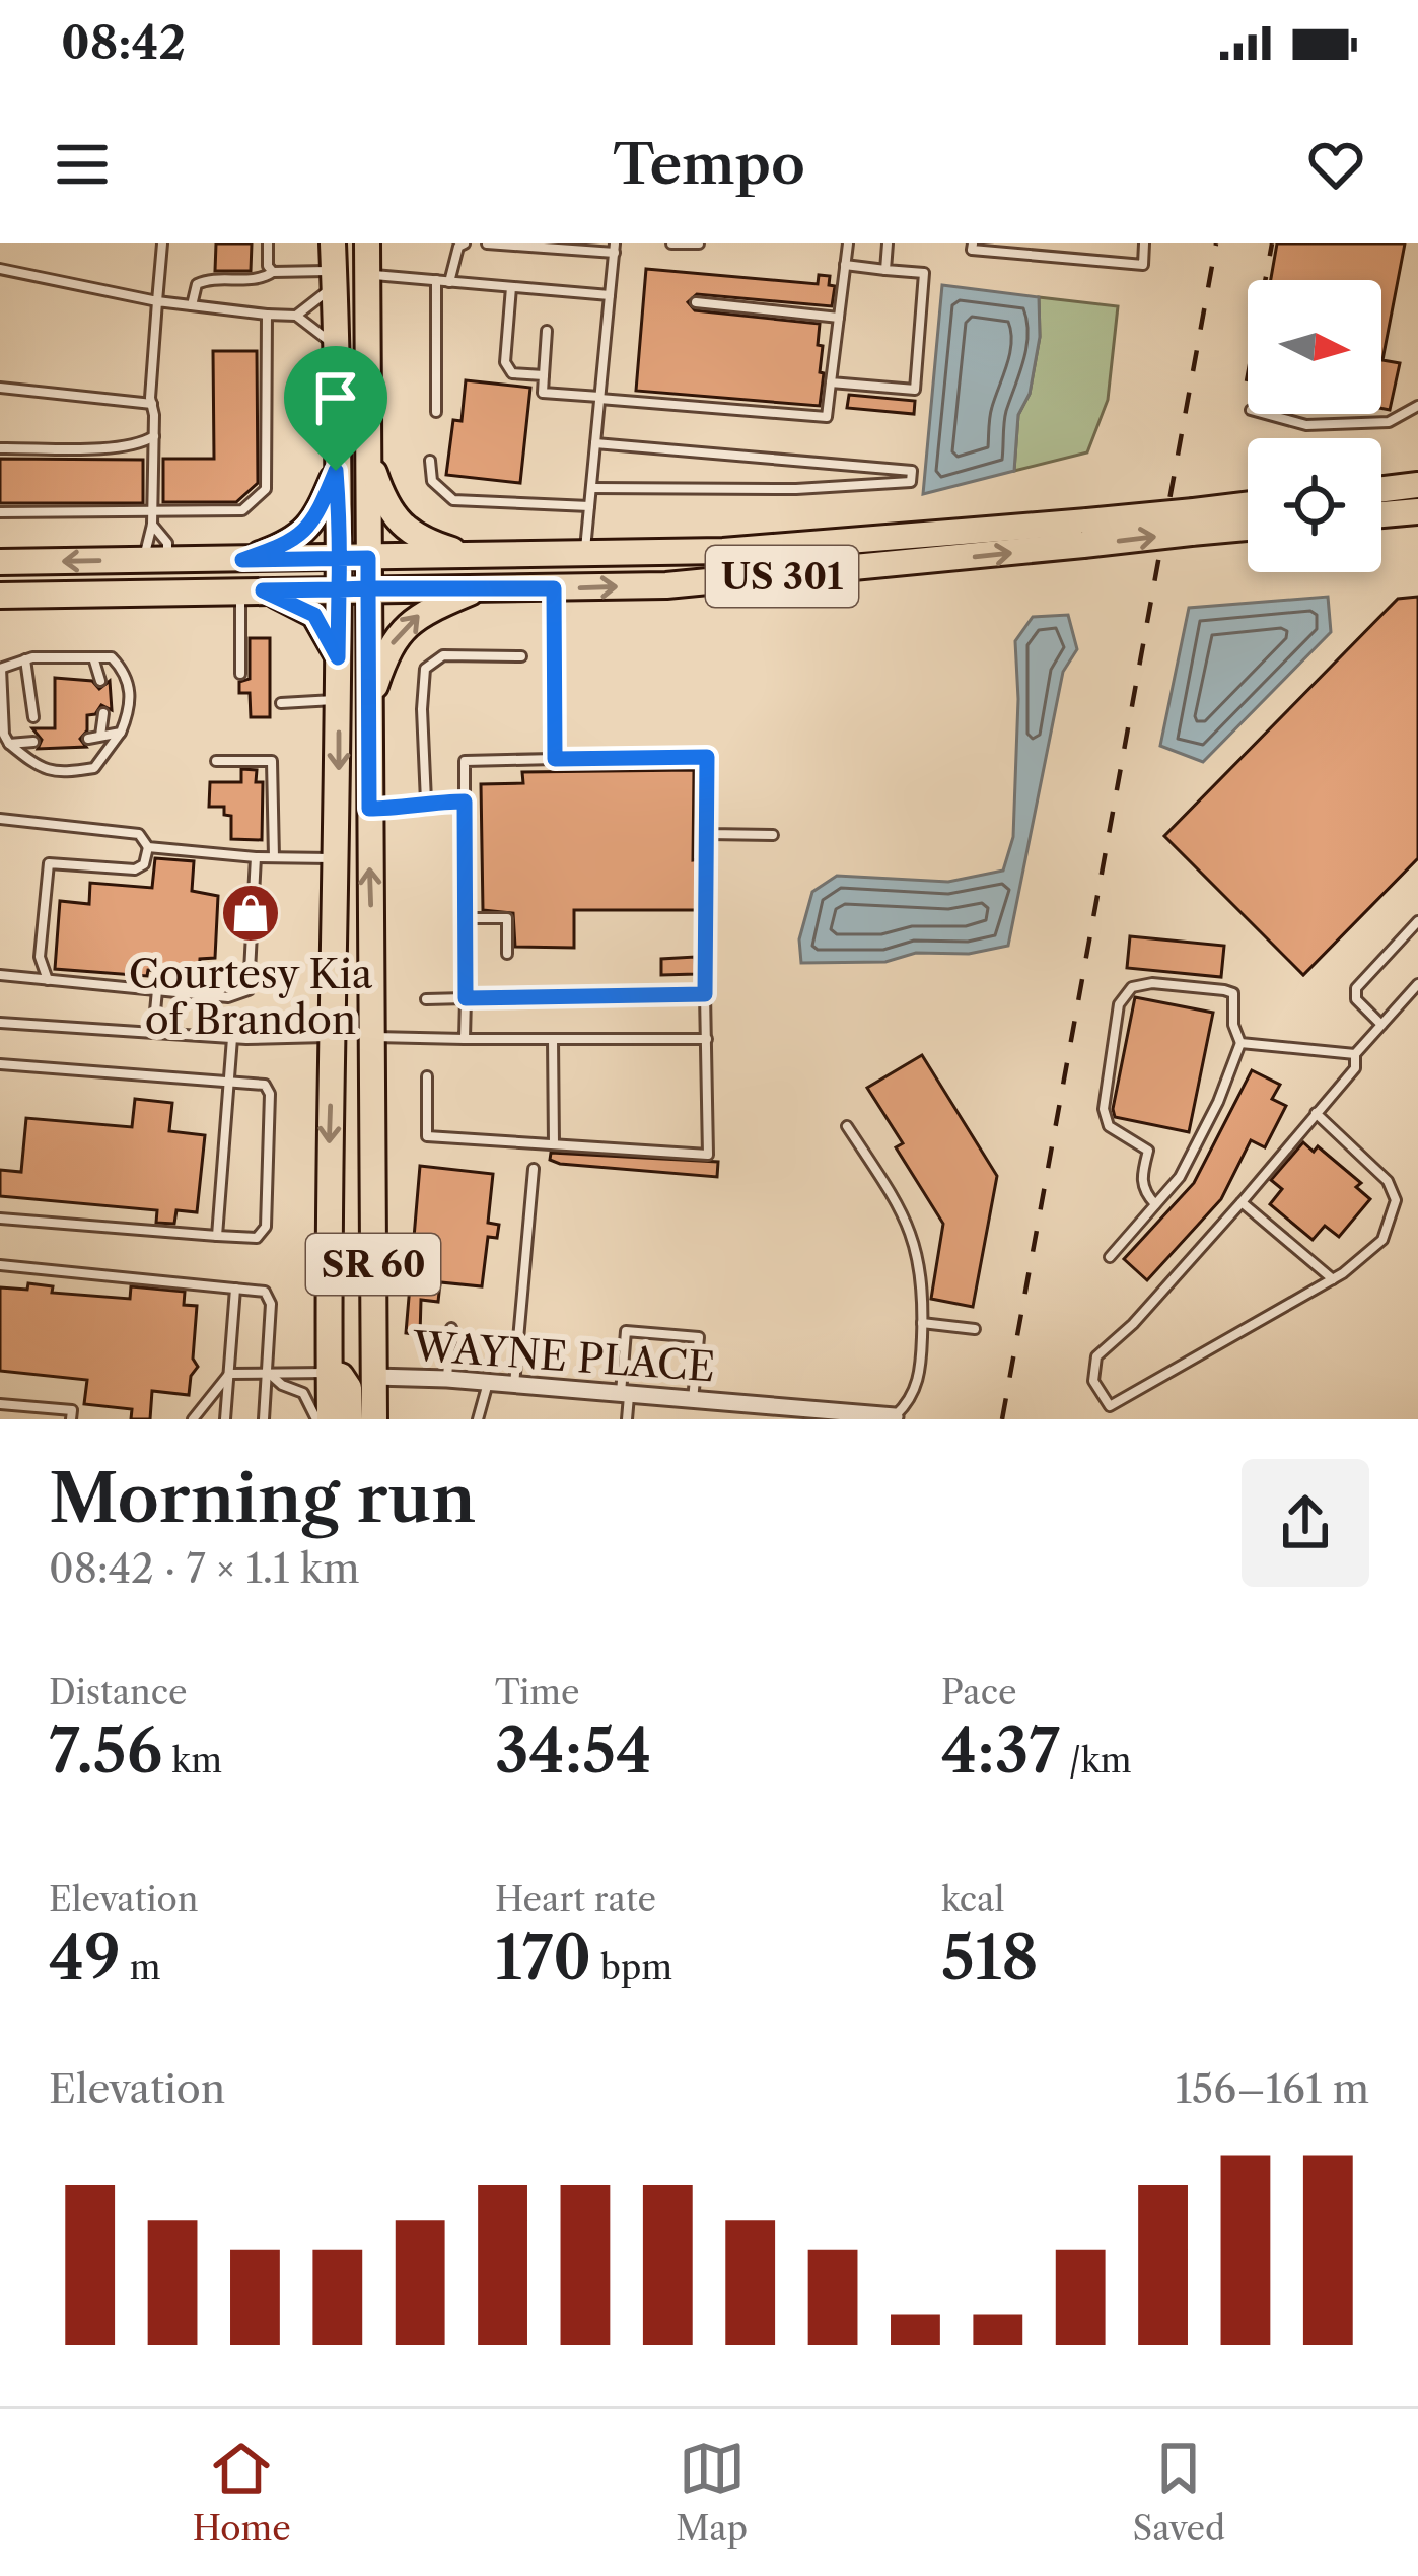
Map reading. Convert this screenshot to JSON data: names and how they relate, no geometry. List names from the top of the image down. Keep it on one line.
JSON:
{"streets":{"main road":["US 301","SR 60"],"street":["WAYNE PLACE"]},"crossings":[["US 301","SR 60"],["SR 60","WAYNE PLACE"]],"places":{"shop":["Courtesy Kia of Brandon"]},"north":"right","page":{"status":"08:42","header":"Tempo","heading":["Morning run","08:42 · 7 × 1.1 km"],"stats":[["Distance","7.56 km"],["Time","34:54"],["Pace","4:37 /km"],["Elevation","49 m"],["Heart rate","170 bpm"],["kcal","518"]],"chart":["Elevation","156–161 m"],"tabs":["Home","Map","Saved"]}}
